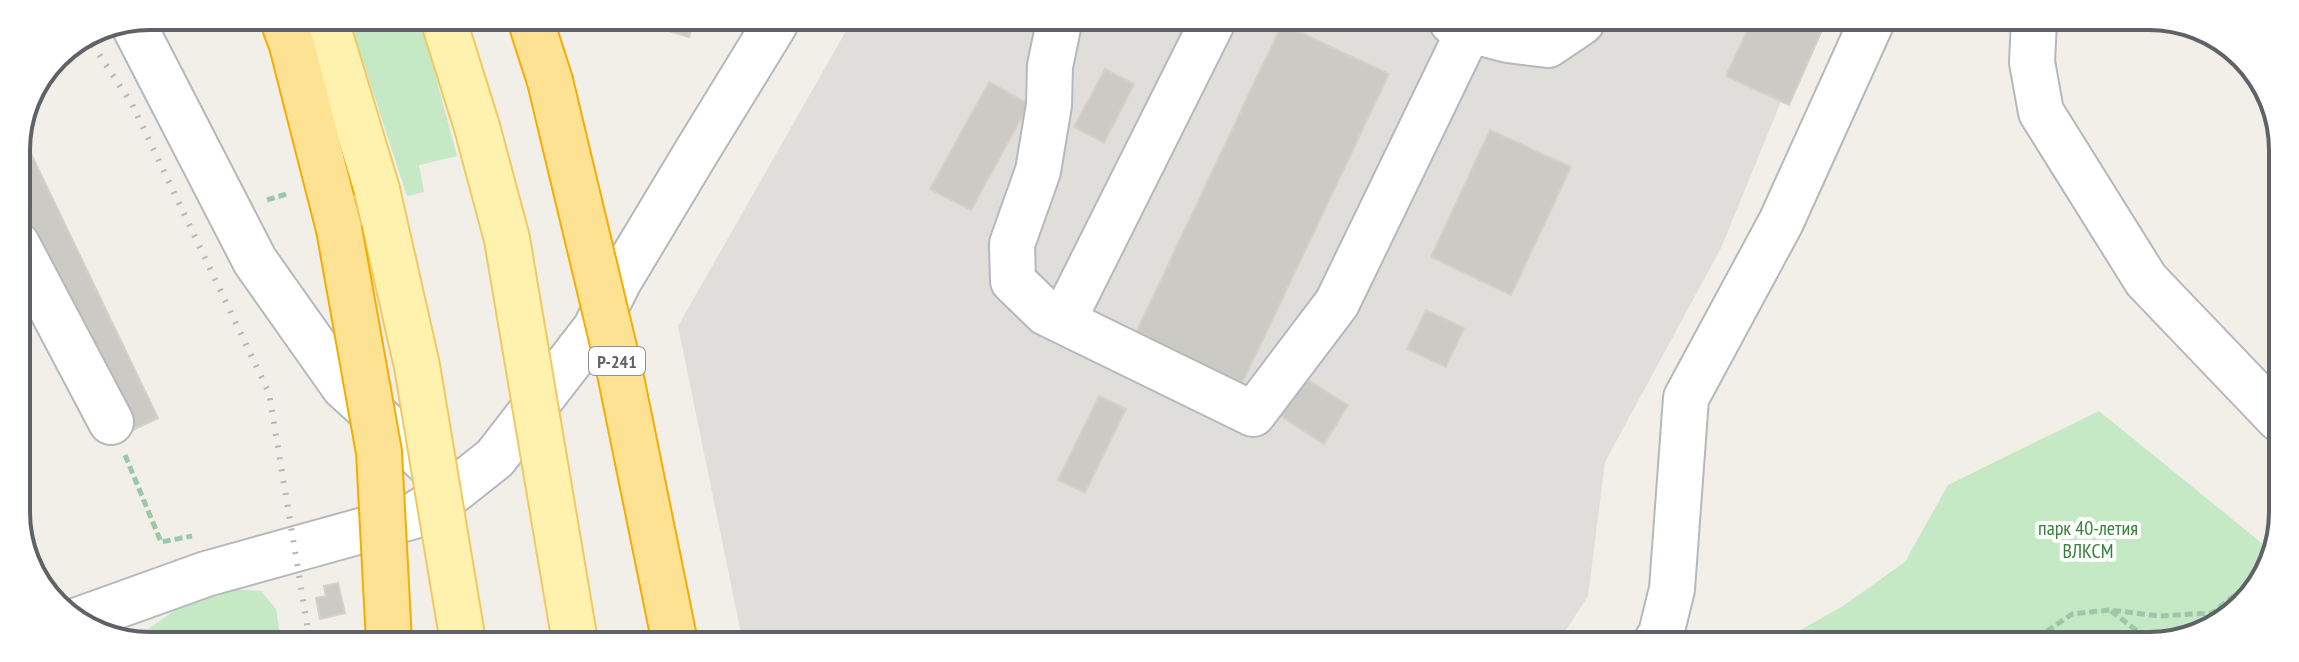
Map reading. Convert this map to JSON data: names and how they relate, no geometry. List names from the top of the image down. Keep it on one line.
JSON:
{"streets":{"highway":["Р-241"]},"parks":["парк 40-летия ВЛКСМ"]}
